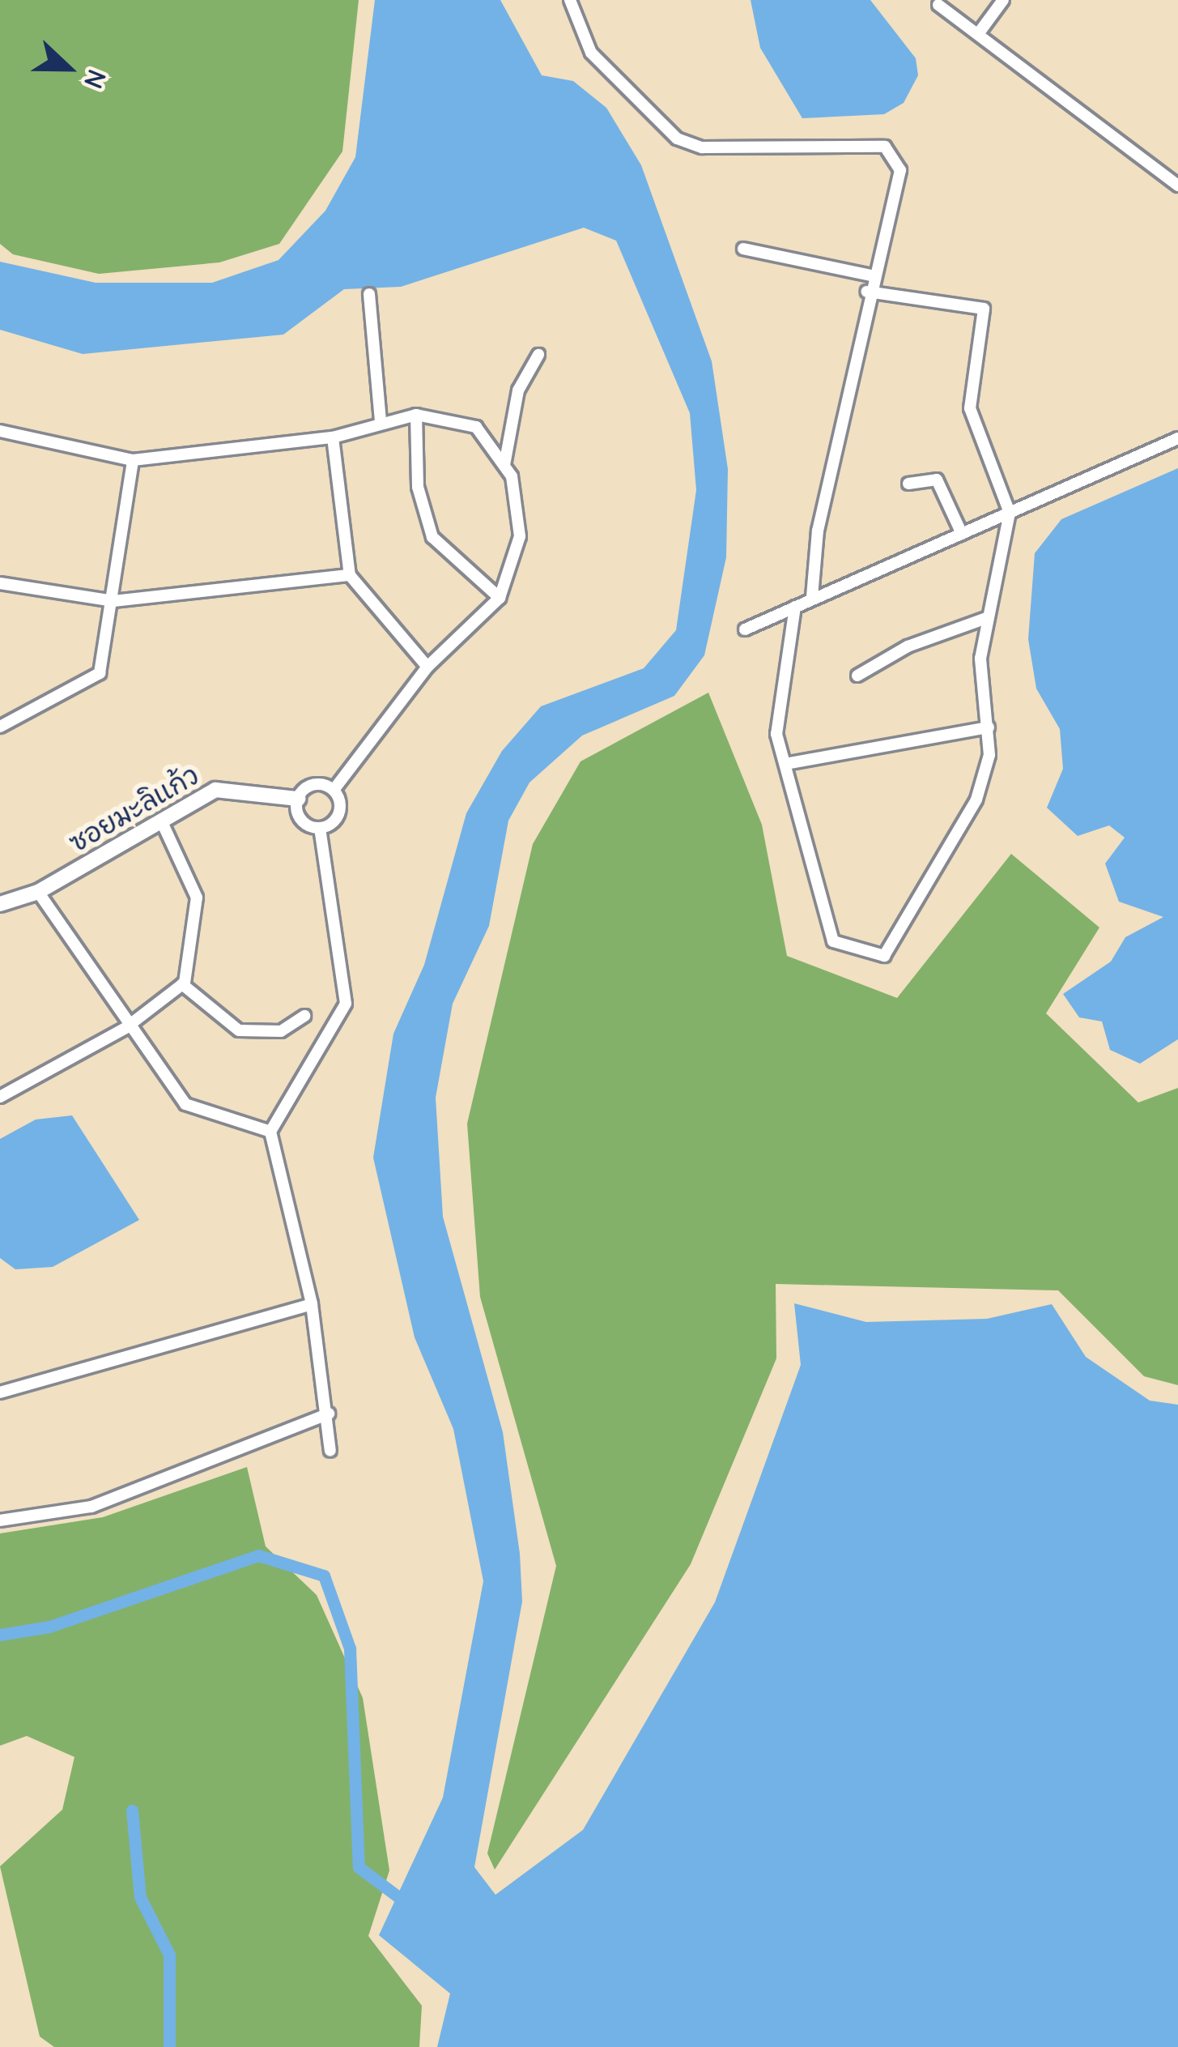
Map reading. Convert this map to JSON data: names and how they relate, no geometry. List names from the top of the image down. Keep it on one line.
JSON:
{"streets":{"street":["ซอยมะลิแก้ว"]},"north":"right"}
